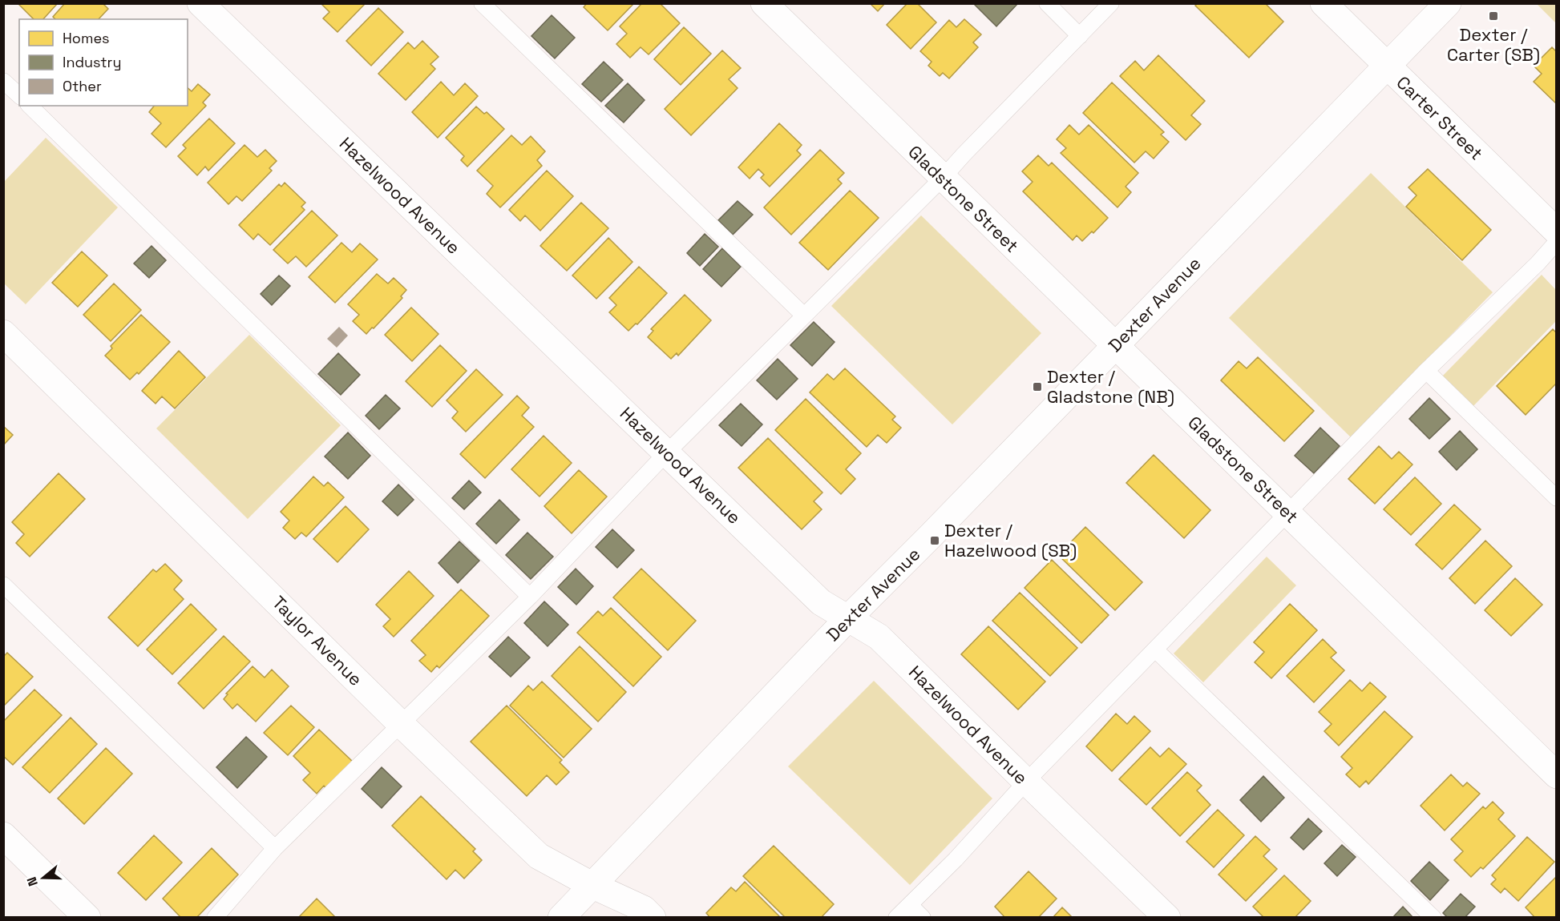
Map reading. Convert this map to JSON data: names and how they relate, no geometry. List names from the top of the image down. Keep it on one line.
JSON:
{"streets":{"street":["Carter Street","Hazelwood Avenue","Gladstone Street","Dexter Avenue","Taylor Avenue"]},"crossings":[["Carter Street","Dexter Avenue"],["Hazelwood Avenue","Dexter Avenue"],["Gladstone Street","Dexter Avenue"],["Dexter Avenue","Taylor Avenue"]],"places":{"transit":["Dexter / Carter (SB)","Dexter / Gladstone (NB)","Dexter / Hazelwood (SB)"]},"legend":["Homes","Industry","Other"],"north":"left"}
